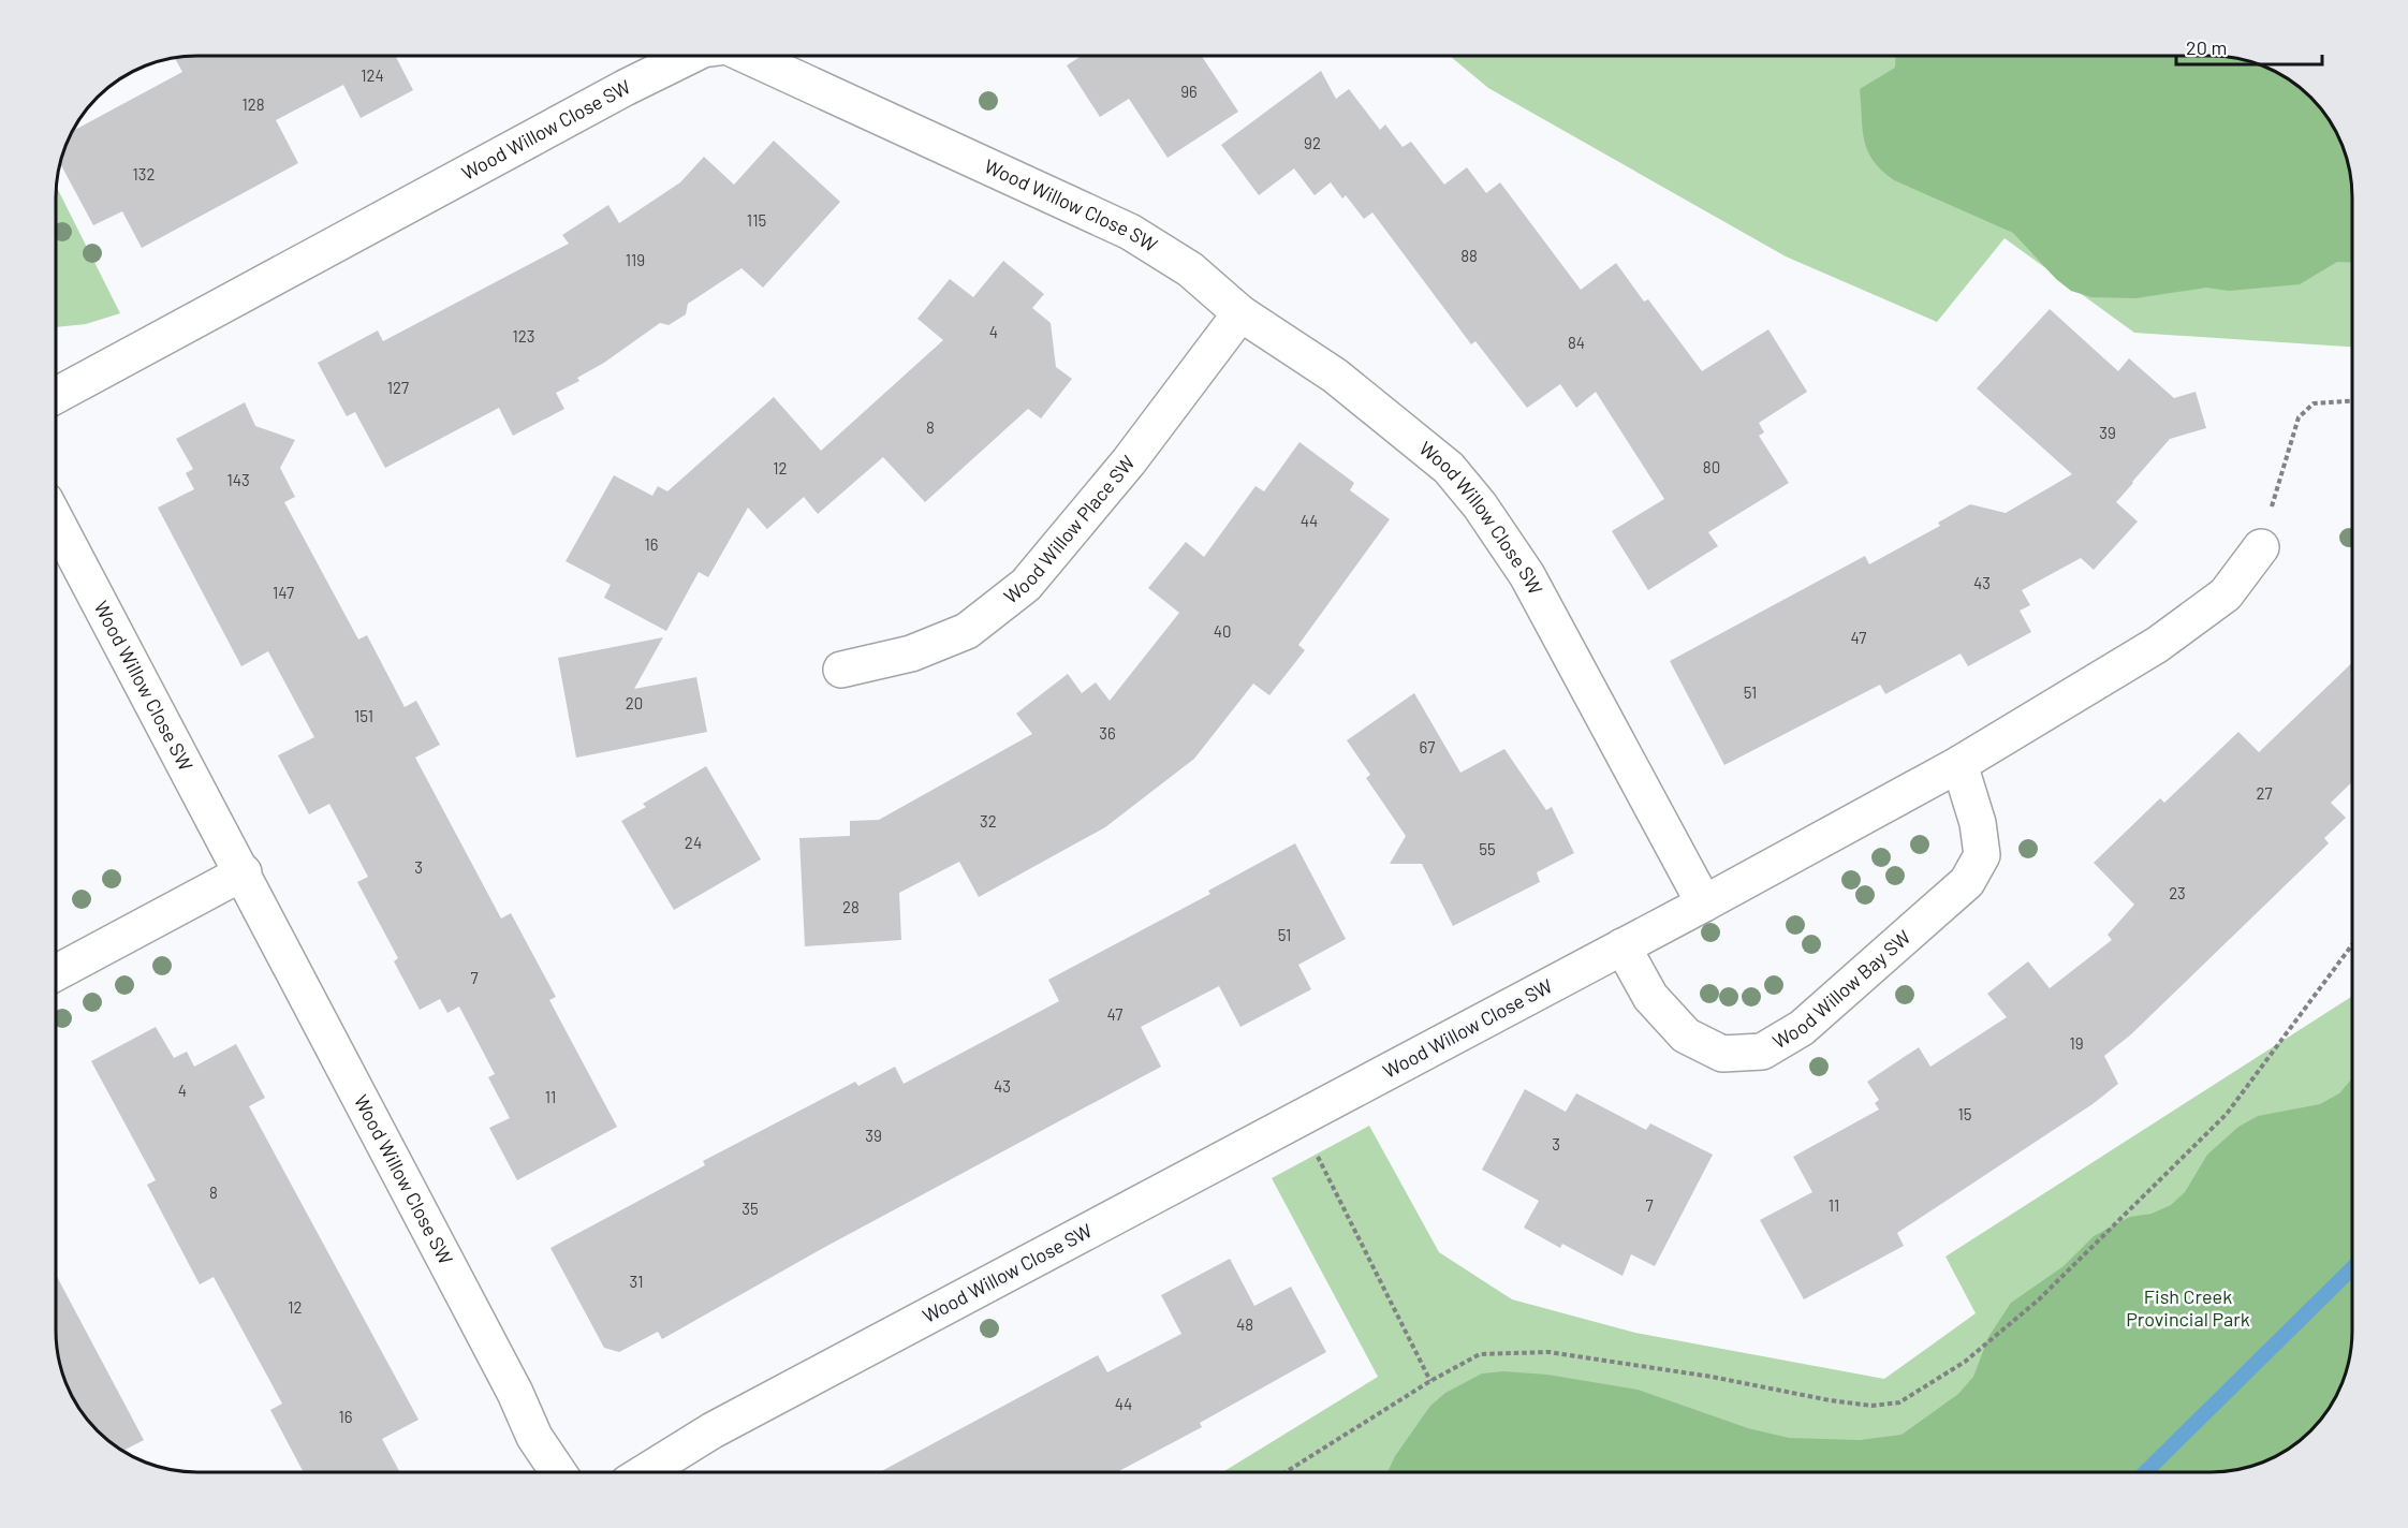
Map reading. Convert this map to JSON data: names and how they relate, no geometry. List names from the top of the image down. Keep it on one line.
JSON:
{"streets":{"street":["Wood Willow Close SW","Wood Willow Place SW","Wood Willow Bay SW"]},"crossings":[["Wood Willow Close SW","Wood Willow Place SW"],["Wood Willow Close SW","Wood Willow Bay SW"]],"parks":["Fish Creek Provincial Park"],"house_numbers":["124","96","128","92","132","115","88","119","4","123","84","127","8","39","80","12","143","44","16","43","147","40","47","51","20","151","36","67","27","32","24","55","3","23","28","51","7","47","19","43","4","11","15","39","3","8","7","11","35","31","12","48","44","16"],"scale_bar":"20 m"}
